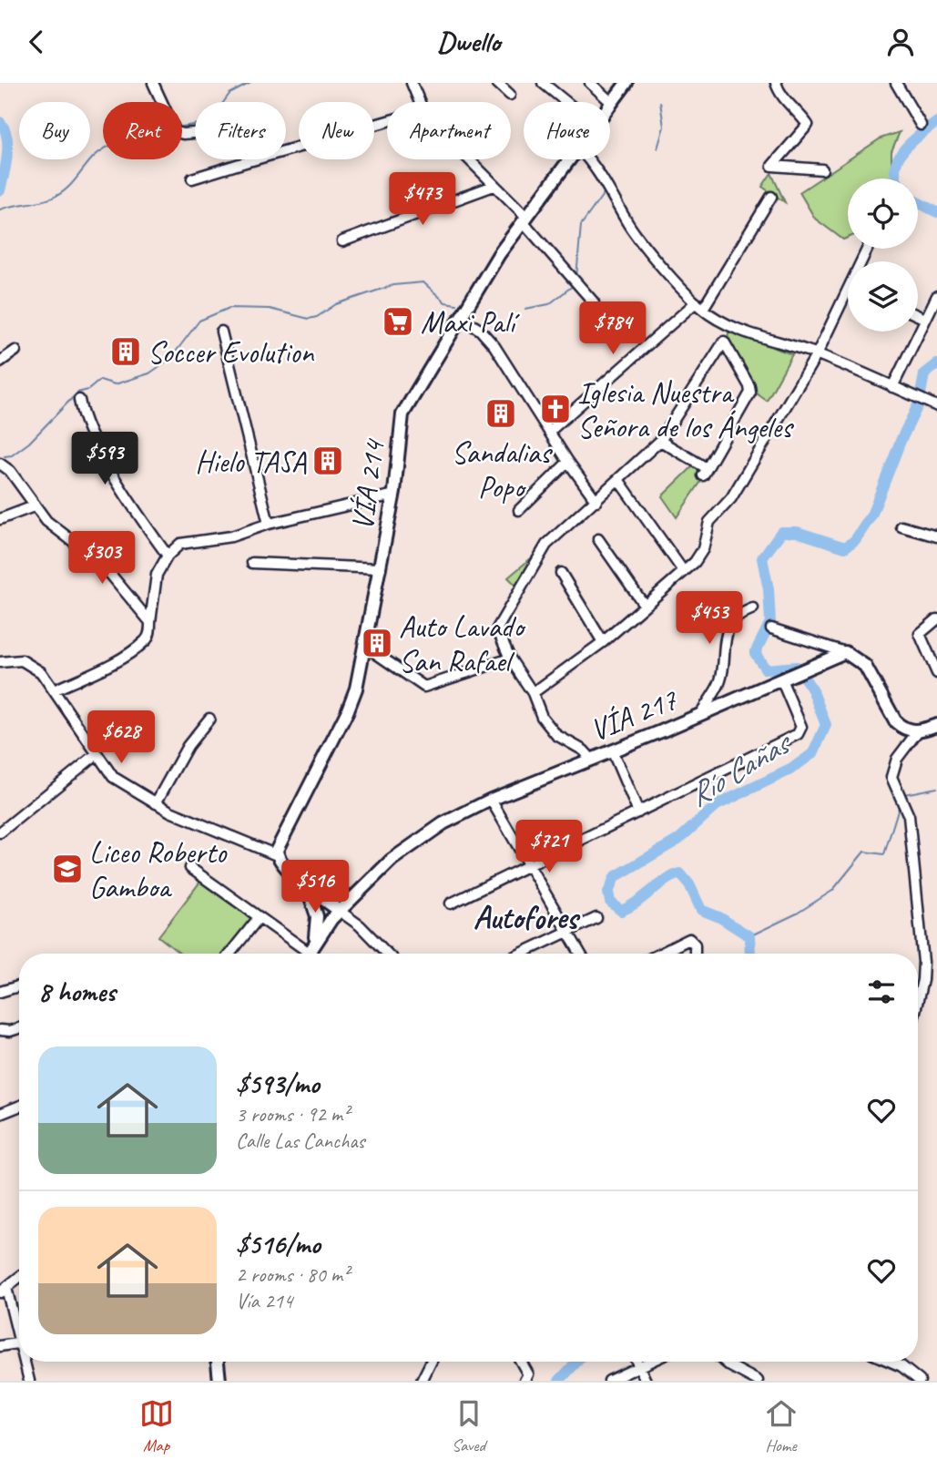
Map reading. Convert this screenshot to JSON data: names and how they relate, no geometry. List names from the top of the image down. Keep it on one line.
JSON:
{"streets":{"main road":["VÍA 214","VÍA 217"]},"districts":["Autofores"],"water":["Río Cañas"],"places":{"supermarket":["Maxi Palí"],"building":["Soccer Evolution","Sandalias Popo","Hielo TASA","Auto Lavado San Rafael"],"church":["Iglesia Nuestra Señora de los Ángeles"],"school or university":["Liceo Roberto Gamboa"]},"page":{"header":"Dwello","chip":["Buy","Rent","Filters","New","Apartment","House"],"price":["$473","$784","$593","$303","$453","$628","$721","$516"],"heading":"8 homes","list":[{"name":"$593/mo","note":"3 rooms · 92 m² · Calle Las Canchas"},{"name":"$516/mo","note":"2 rooms · 80 m² · Vía 214"}],"tabs":["Map","Saved","Home"]}}
